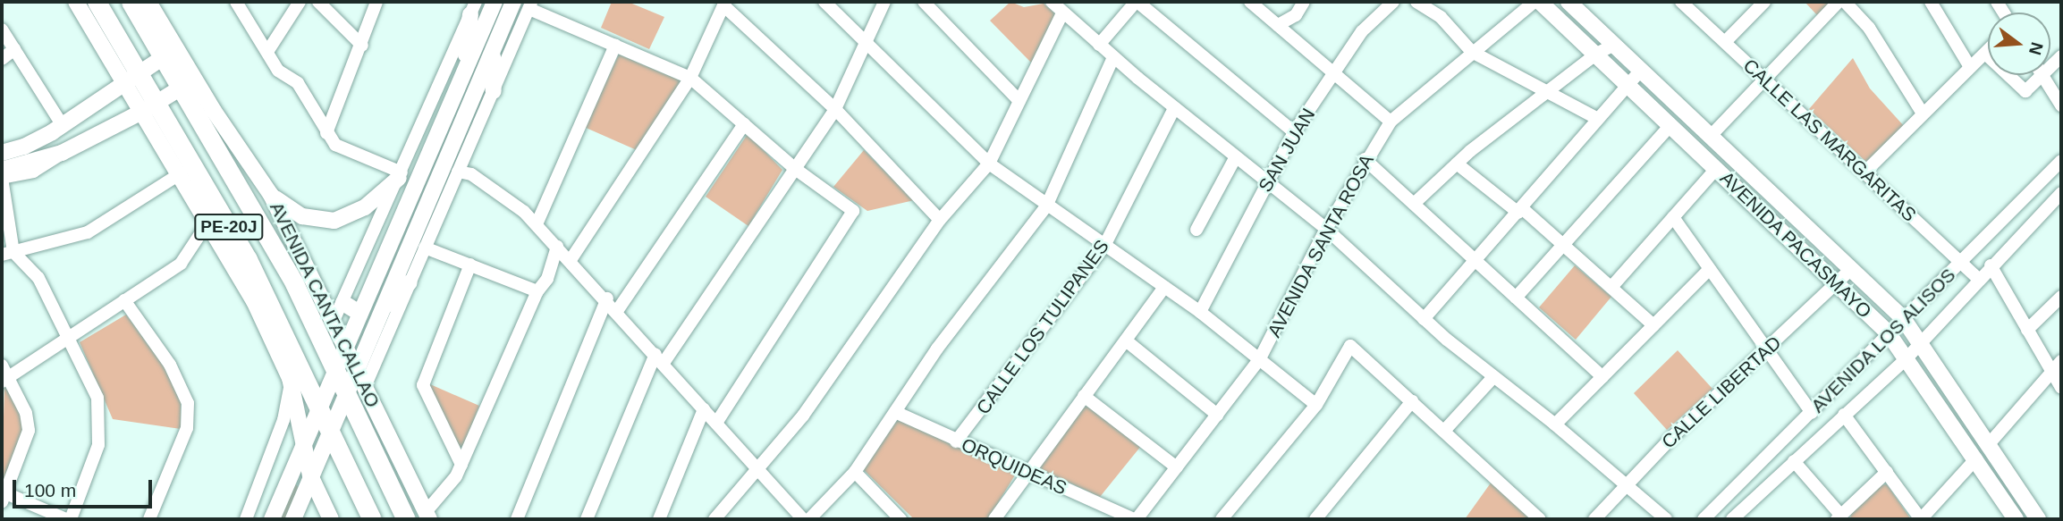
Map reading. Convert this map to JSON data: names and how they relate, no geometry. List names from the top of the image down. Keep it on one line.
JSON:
{"streets":{"highway":["PE-20J","AVENIDA CANTA CALLAO"],"main road":["AVENIDA PACASMAYO"],"street":["CALLE LAS MARGARITAS","SAN JUAN","AVENIDA SANTA ROSA","CALLE LOS TULIPANES","AVENIDA LOS ALISOS","CALLE LIBERTAD","ORQUIDEAS"]},"crossings":[["CALLE LAS MARGARITAS","AVENIDA LOS ALISOS"],["AVENIDA PACASMAYO","AVENIDA SANTA ROSA"],["AVENIDA PACASMAYO","AVENIDA LOS ALISOS"],["AVENIDA PACASMAYO","CALLE LIBERTAD"],["AVENIDA SANTA ROSA","ORQUIDEAS"],["CALLE LOS TULIPANES","ORQUIDEAS"]],"scale_bar":"100 m","north":"right"}
